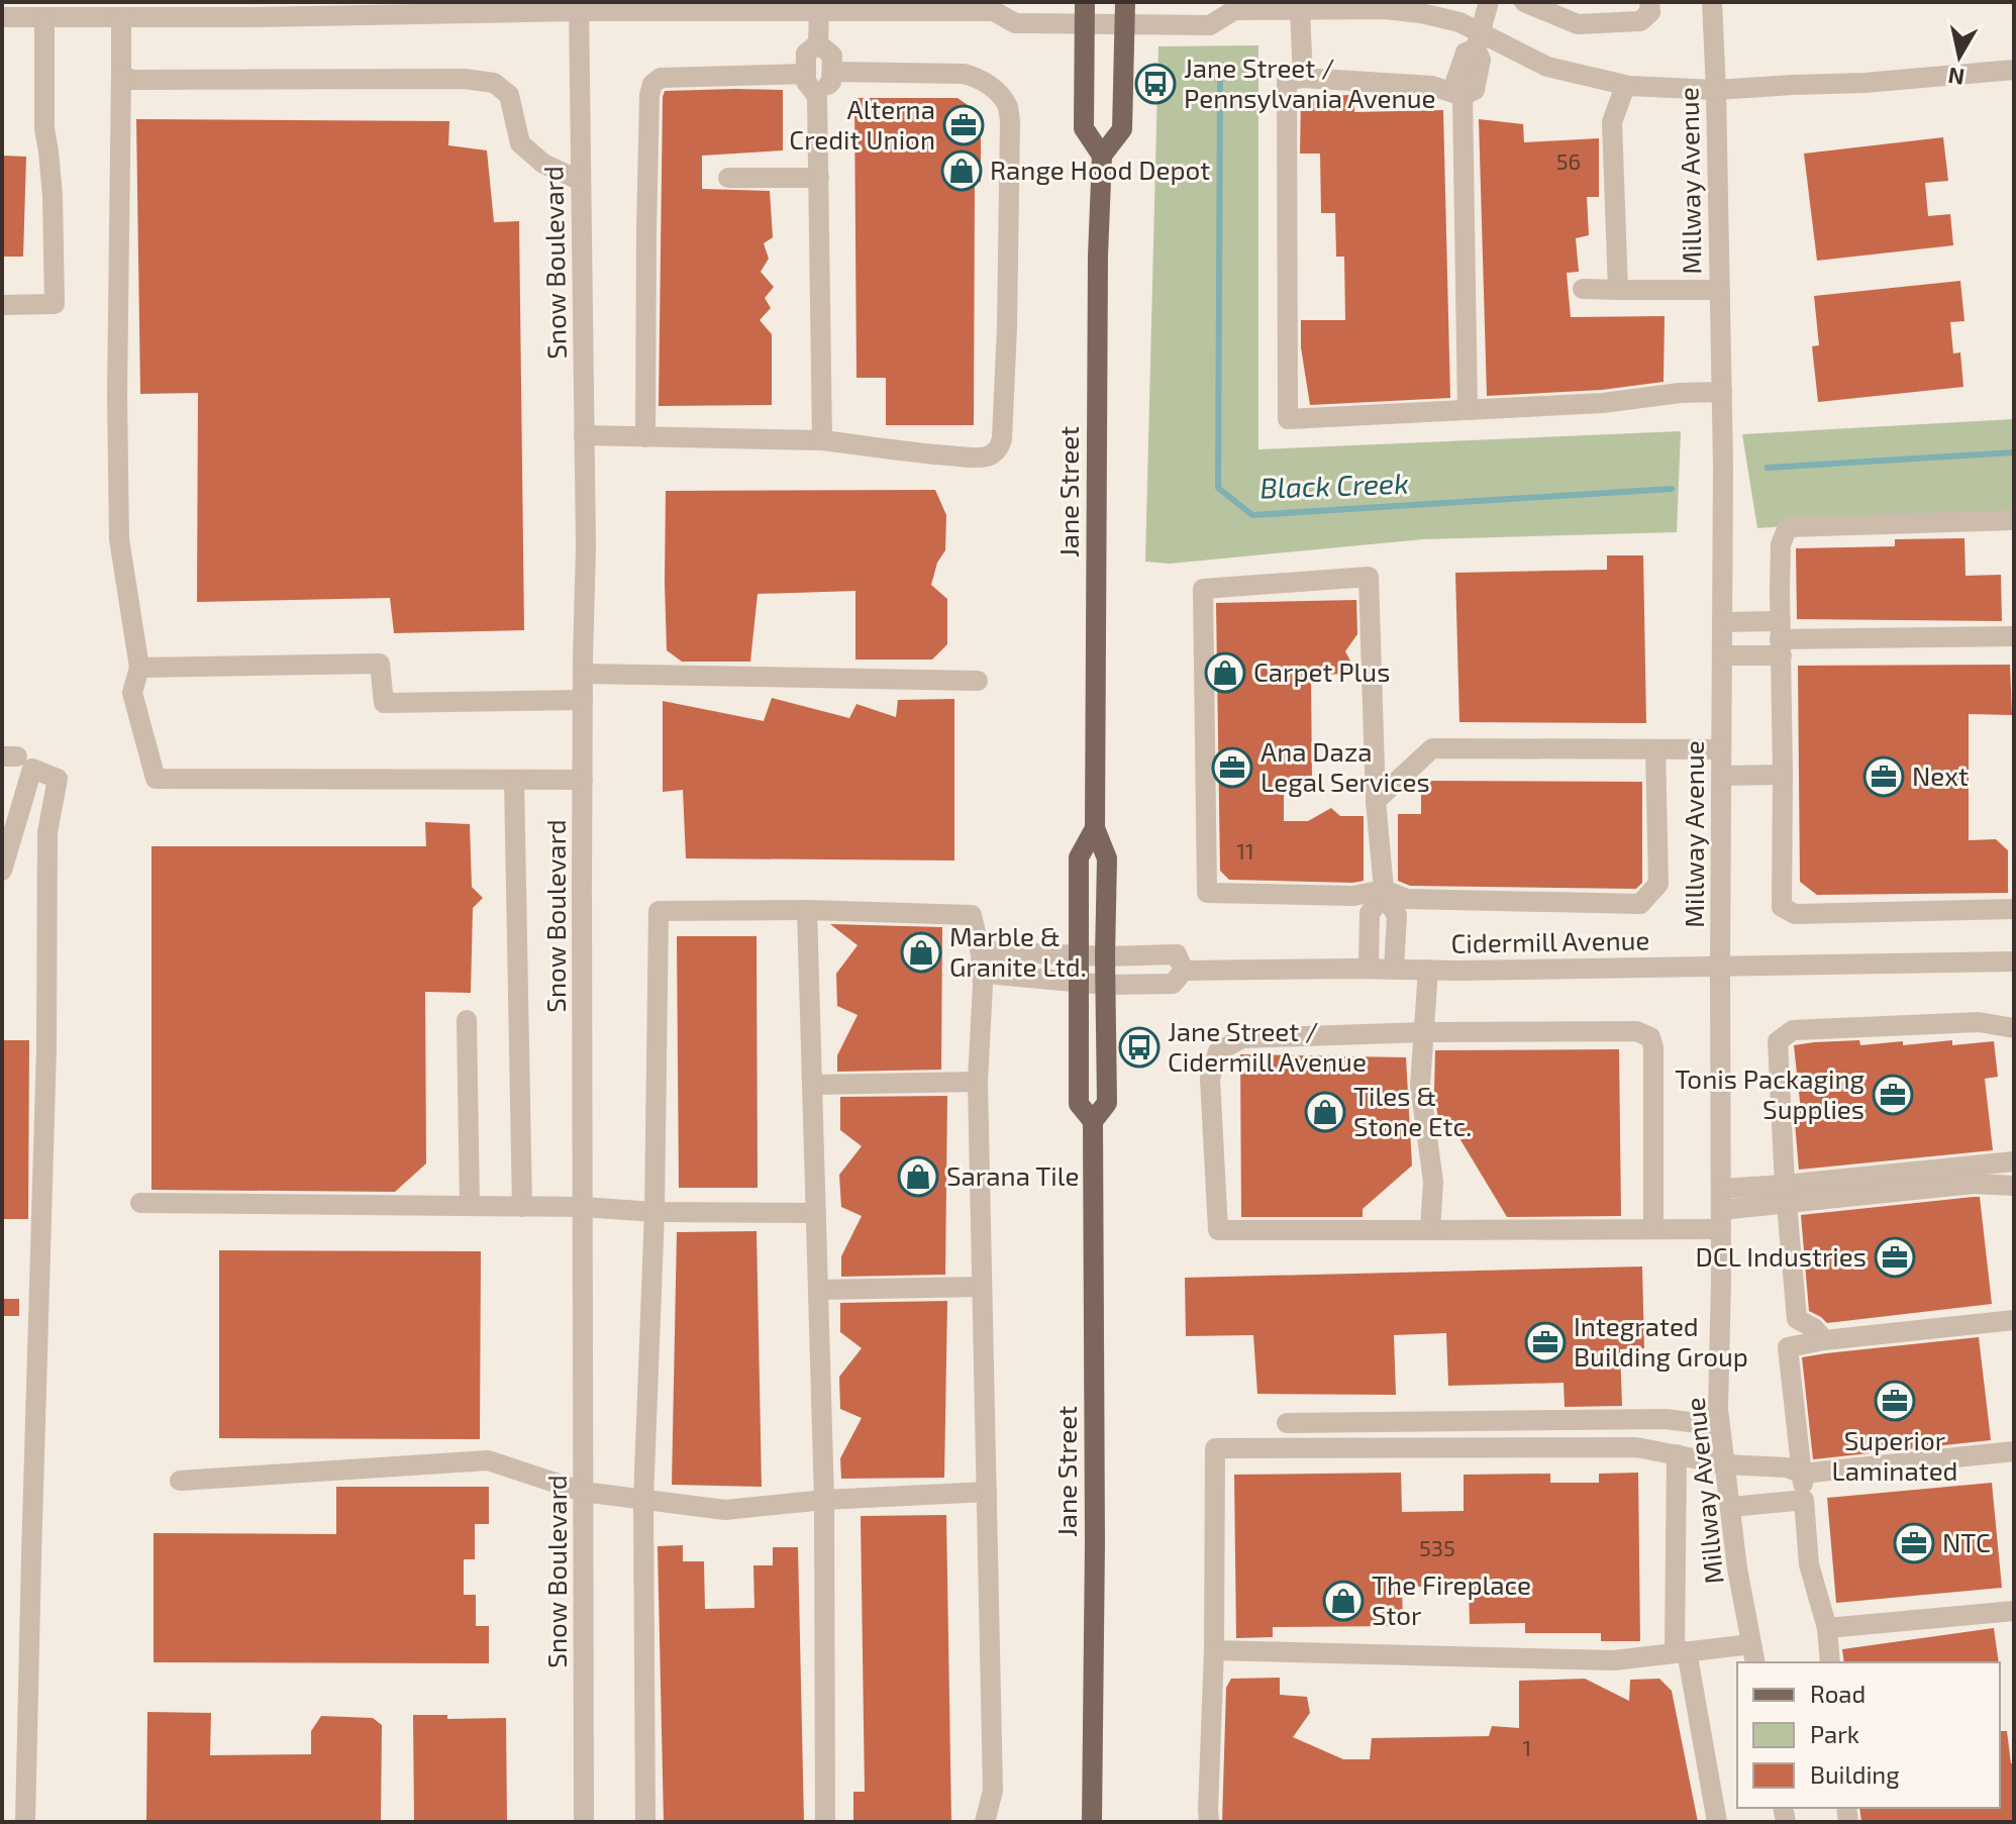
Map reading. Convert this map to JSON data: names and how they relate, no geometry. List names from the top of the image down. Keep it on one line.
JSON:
{"streets":{"main road":["Jane Street"],"street":["Millway Avenue","Snow Boulevard","Cidermill Avenue"]},"crossings":[["Millway Avenue","Cidermill Avenue"],["Jane Street","Cidermill Avenue"]],"water":["Black Creek"],"places":{"bus stop":["Jane Street / Pennsylvania Avenue","Jane Street / Cidermill Avenue"],"office":["Alterna Credit Union","Ana Daza Legal Services","Next","Tonis Packaging Supplies","DCL Industries","Integrated Building Group","Superior Laminated","NTC"],"shop":["Range Hood Depot","Carpet Plus","Marble & Granite Ltd.","Tiles & Stone Etc.","Sarana Tile","The Fireplace Stor"]},"house_numbers":["56","11","535","1"],"legend":["Road","Park","Building"],"north":"bottom"}
